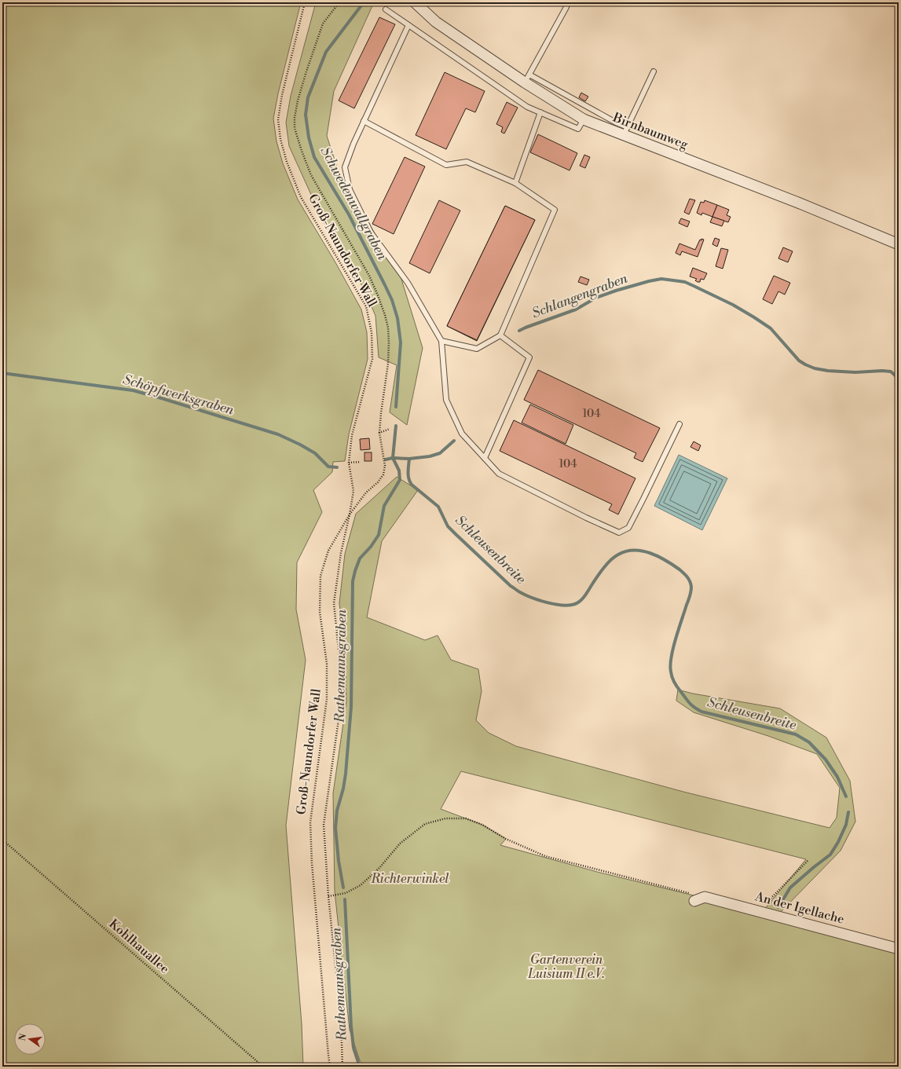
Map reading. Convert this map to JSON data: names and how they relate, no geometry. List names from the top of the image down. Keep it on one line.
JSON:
{"streets":{"street":["Birnbaumweg","An der Igellache"],"path":["Groß-Naundorfer Wall","Kohlhauallee"]},"water":["Schwedenwallgraben","Schlangengraben","Schöpfwerksgraben","Schleusenbreite","Rathemannsgraben"],"parks":["Richterwinkel","Gartenverein Luisium II e.V."],"house_numbers":["104","104"],"north":"left"}
